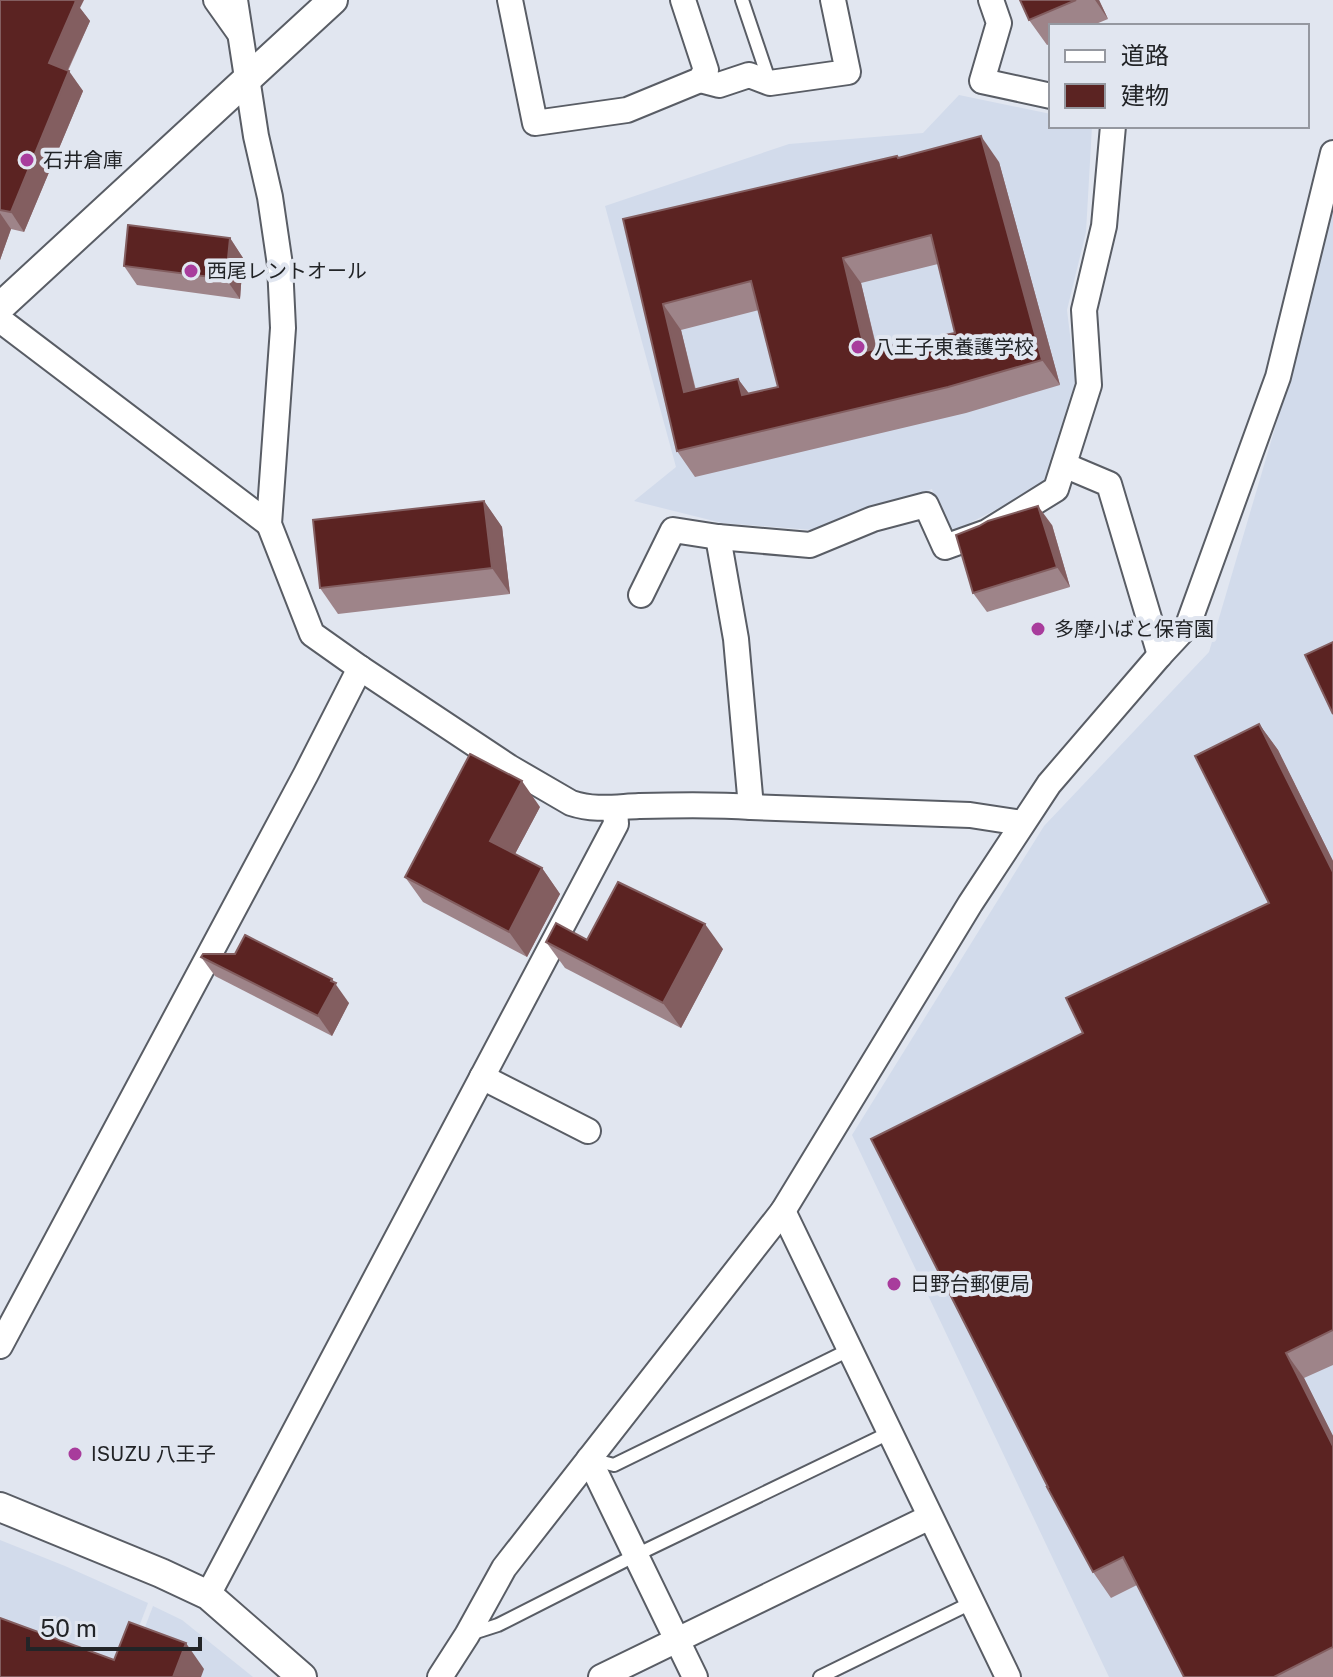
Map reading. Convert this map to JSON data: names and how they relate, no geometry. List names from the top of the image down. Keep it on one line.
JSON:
{"places":["石井倉庫","西尾レントオール","八王子東養護学校","多摩小ばと保育園","日野台郵便局","ISUZU 八王子"],"legend":["道路","建物"],"scale_bar":"50 m"}
